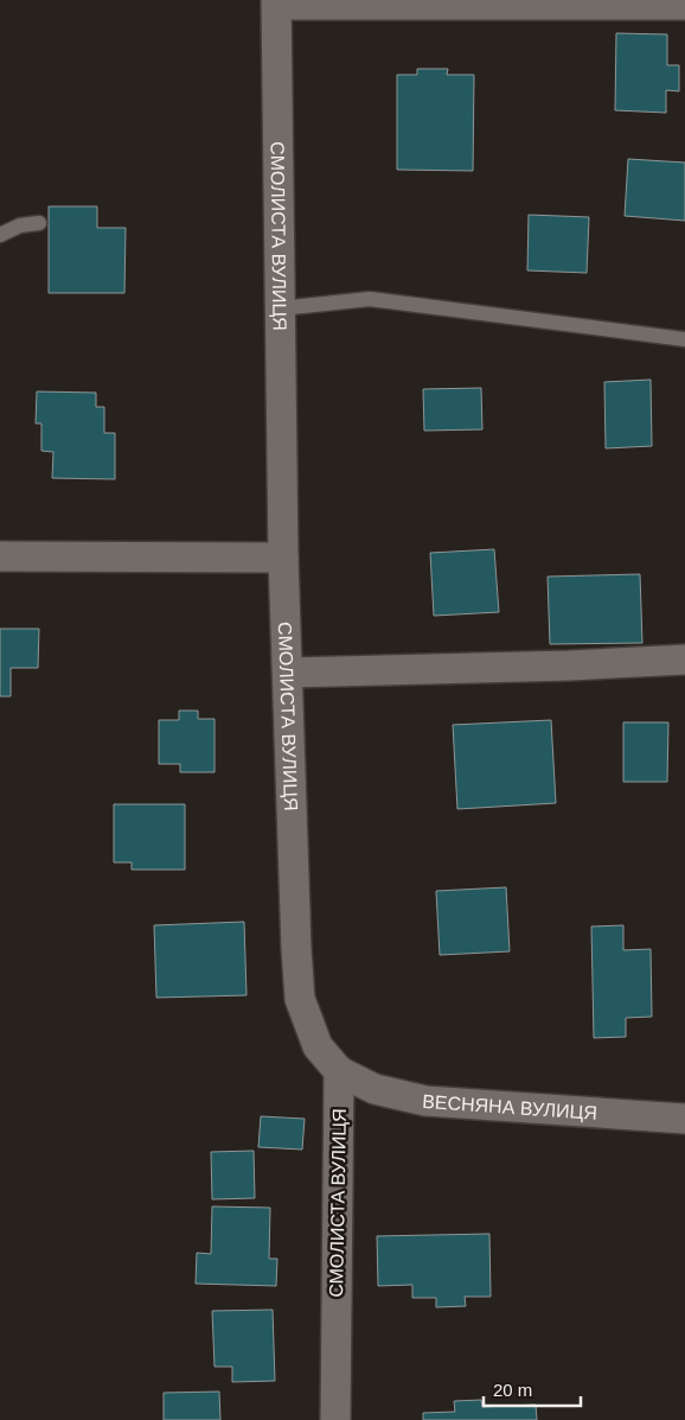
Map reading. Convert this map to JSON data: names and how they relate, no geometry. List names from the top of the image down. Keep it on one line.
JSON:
{"streets":{"street":["СМОЛИСТА ВУЛИЦЯ","ВЕСНЯНА ВУЛИЦЯ"]},"crossings":[["СМОЛИСТА ВУЛИЦЯ","ВЕСНЯНА ВУЛИЦЯ"]],"scale_bar":"20 m"}
